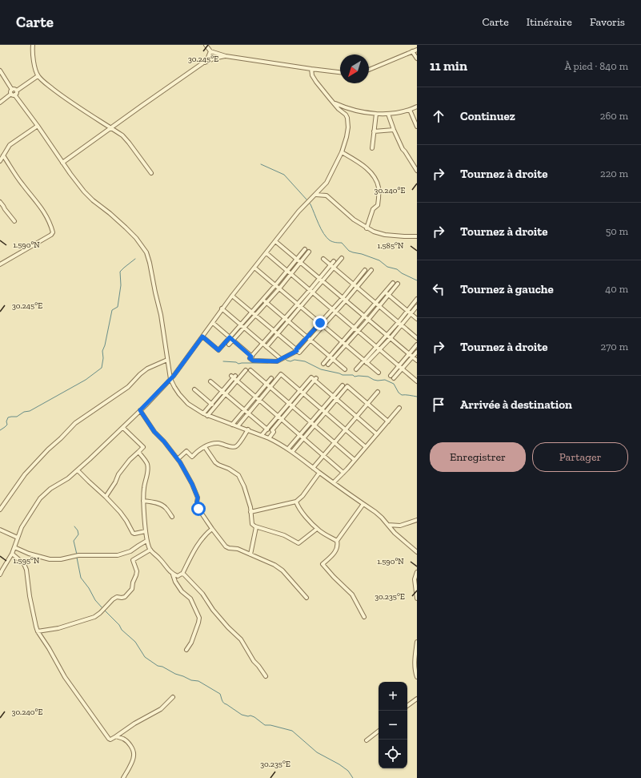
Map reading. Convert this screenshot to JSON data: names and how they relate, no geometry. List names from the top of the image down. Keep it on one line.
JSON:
{"north":"bottom left","page":{"header":"Carte","nav":["Carte","Itinéraire","Favoris"],"heading":["11 min","À pied · 840 m"],"list":[["Continuez","260 m"],["Tournez à droite","220 m"],["Tournez à droite","50 m"],["Tournez à gauche","40 m"],["Tournez à droite","270 m"],"Arrivée à destination"],"buttons":["Enregistrer","Partager"],"map_buttons":["+","−"]},"coordinates":["30.245°E","30.240°E","1.590°N","1.585°N","1.595°N","30.235°E"]}
